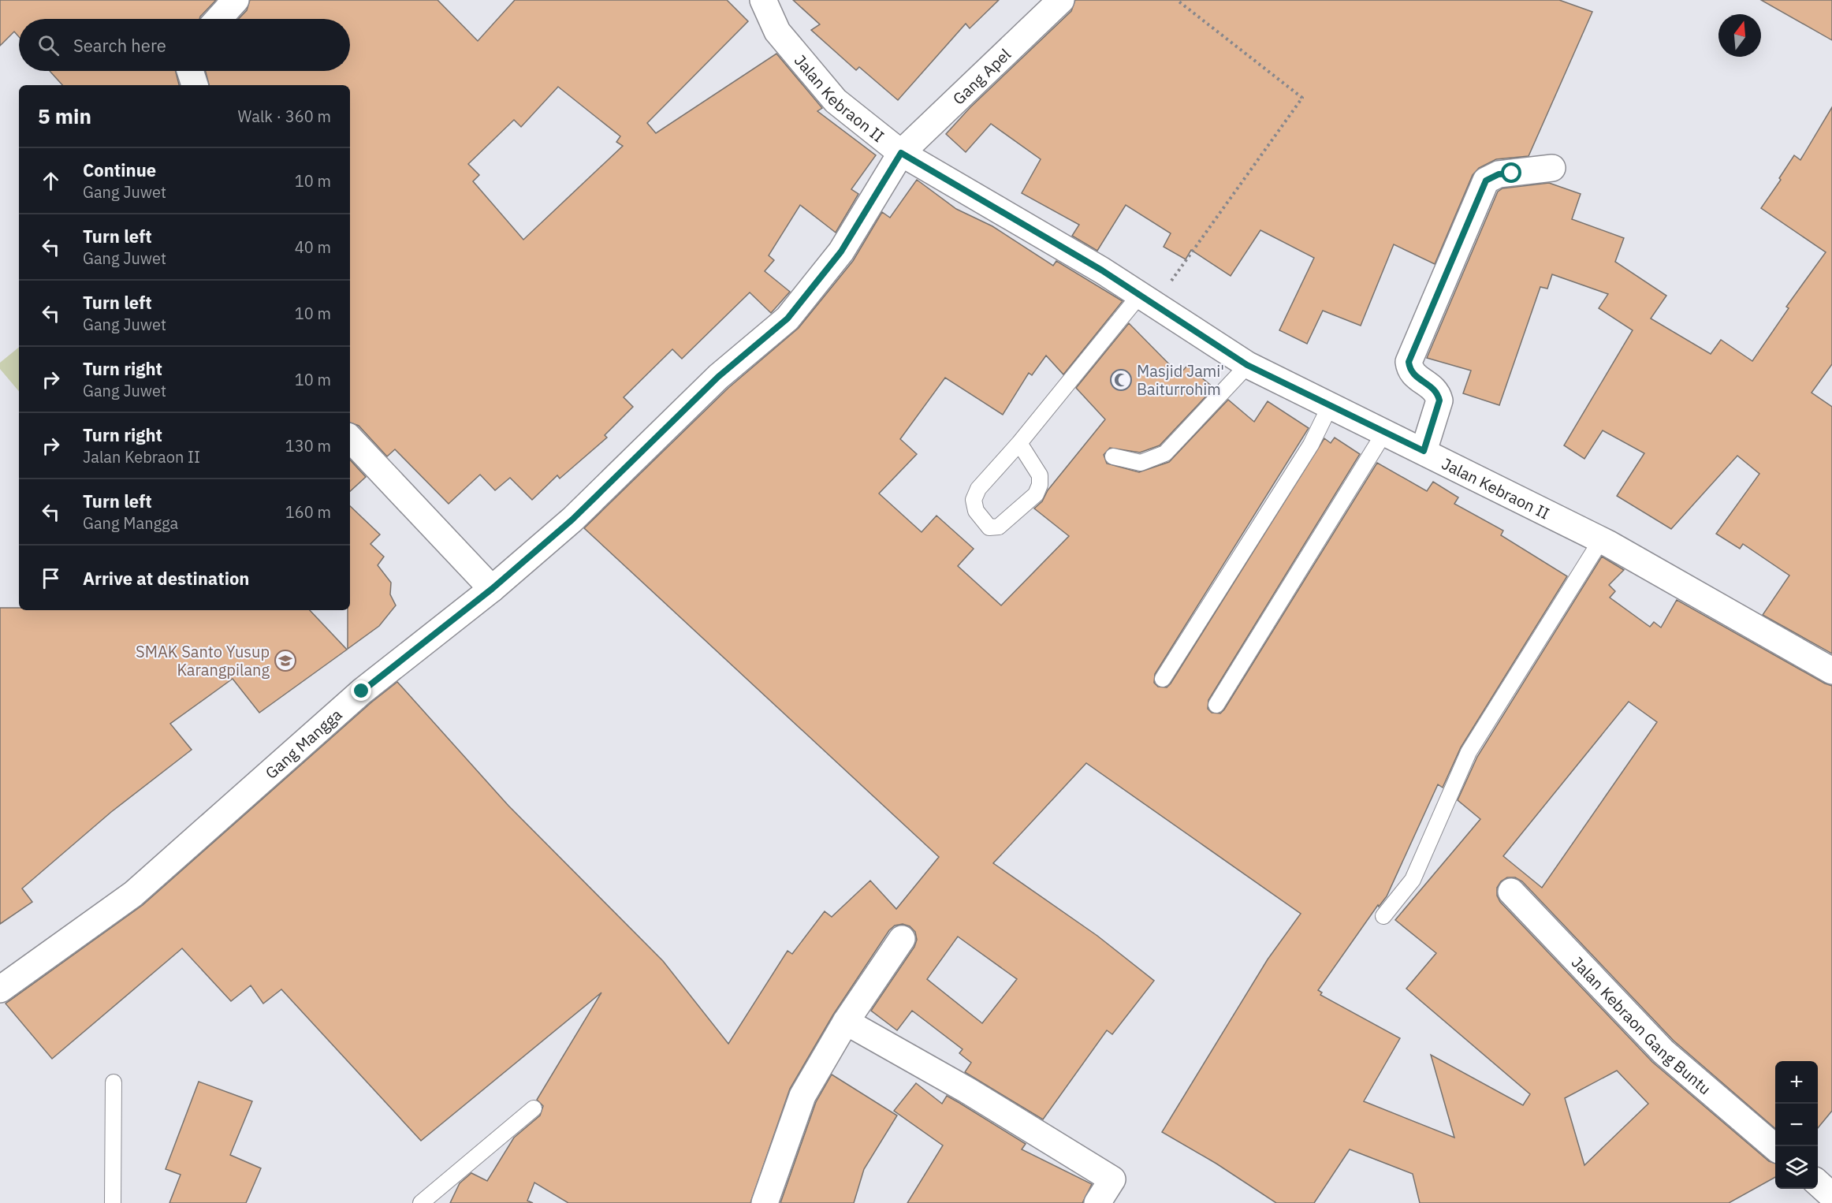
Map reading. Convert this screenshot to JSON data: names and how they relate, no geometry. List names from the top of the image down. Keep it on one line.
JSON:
{"streets":{"street":["Gang Apel","Jalan Kebraon II","Gang Mangga","Jalan Kebraon Gang Buntu"]},"crossings":[["Gang Apel","Jalan Kebraon II"],["Gang Apel","Gang Mangga"],["Jalan Kebraon II","Gang Mangga"]],"places":{"mosque":["Masjid Jami' Baiturrohim"],"school or university":["SMAK Santo Yusup Karangpilang"]},"north":"top","page":{"search":"Search here","heading":["5 min","Walk · 360 m"],"list":[["Continue","Gang Juwet","10 m"],["Turn left","Gang Juwet","40 m"],["Turn left","Gang Juwet","10 m"],["Turn right","Gang Juwet","10 m"],["Turn right","Jalan Kebraon II","130 m"],["Turn left","Gang Mangga","160 m"],"Arrive at destination"],"map_buttons":["+","−"]}}
